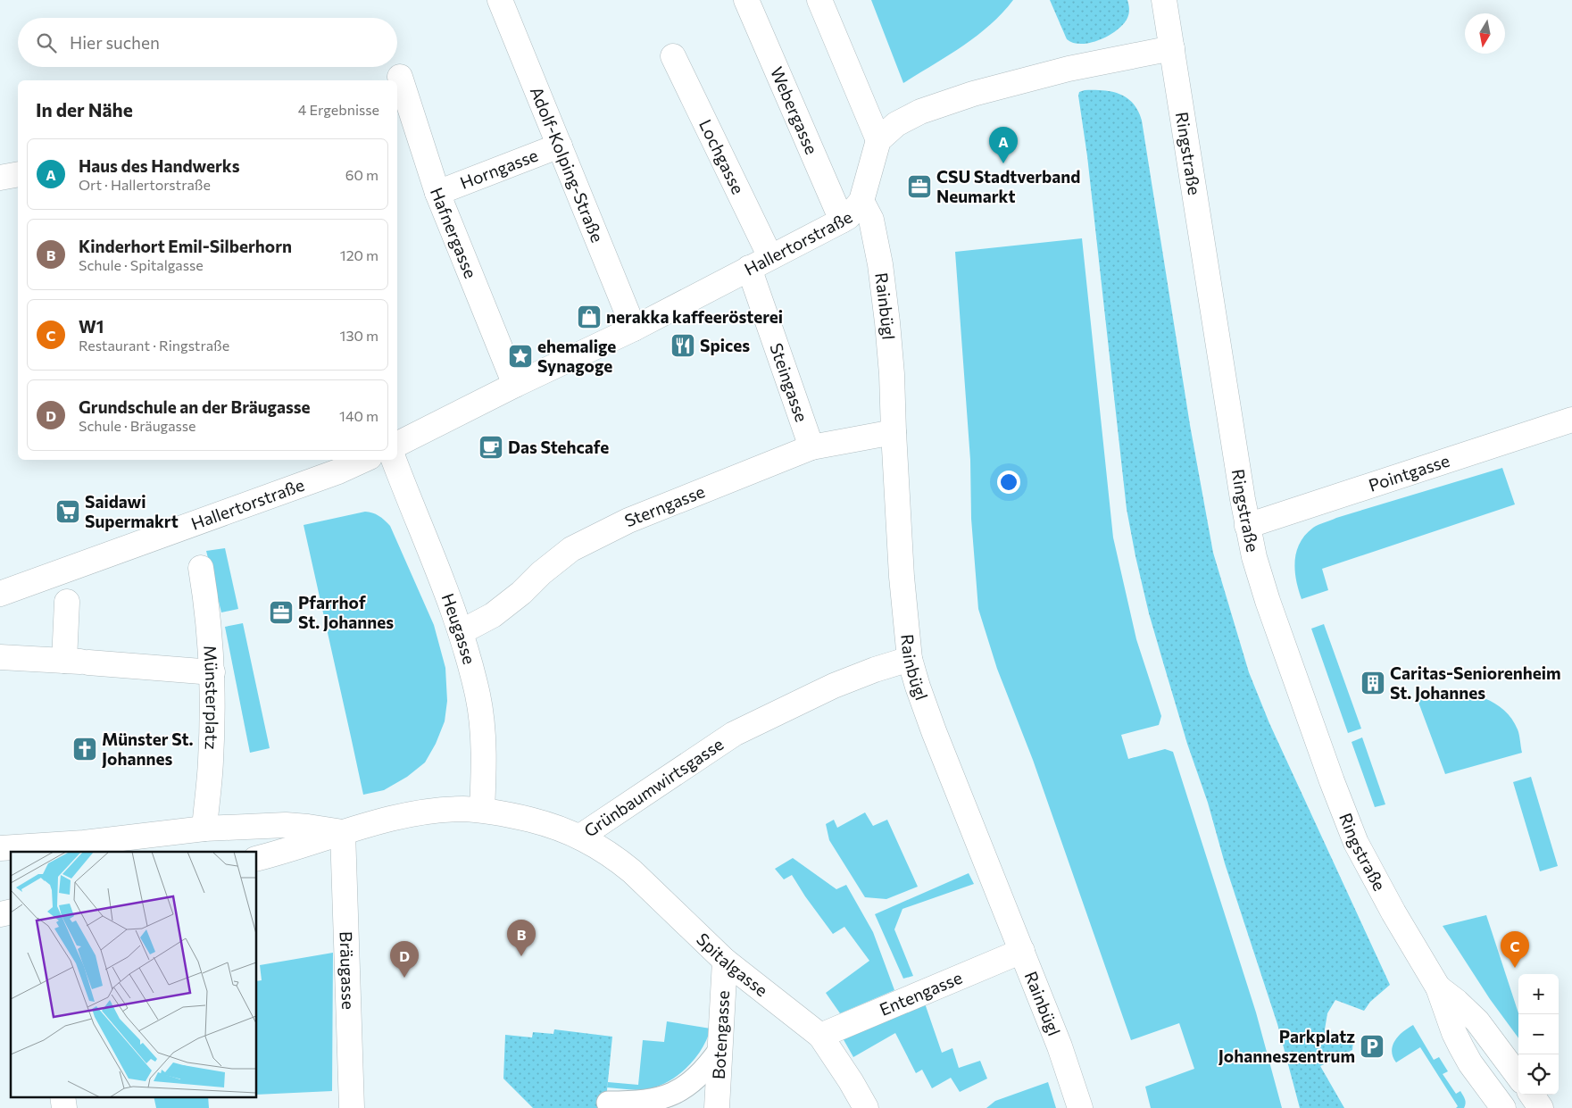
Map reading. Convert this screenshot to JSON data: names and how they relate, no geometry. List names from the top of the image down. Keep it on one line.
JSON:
{"streets":{"street":["Webergasse","Ringstraße","Lochgasse","Adolf-Kolping-Straße","Horngasse","Hafnergasse","Hallertorstraße","Rainbügl","Steingasse","Pointgasse","Sterngasse","Heugasse","Münsterplatz","Grünbaumwirtsgasse","Spitalgasse","Bräugasse","Entengasse","Botengasse"]},"crossings":[["Webergasse","Hallertorstraße"],["Ringstraße","Pointgasse"],["Lochgasse","Hallertorstraße"],["Adolf-Kolping-Straße","Horngasse"],["Adolf-Kolping-Straße","Hallertorstraße"],["Horngasse","Hafnergasse"],["Hafnergasse","Hallertorstraße"],["Hallertorstraße","Rainbügl"],["Hallertorstraße","Steingasse"],["Rainbügl","Sterngasse"],["Rainbügl","Grünbaumwirtsgasse"],["Rainbügl","Entengasse"],["Steingasse","Sterngasse"],["Sterngasse","Heugasse"],["Heugasse","Grünbaumwirtsgasse"],["Grünbaumwirtsgasse","Spitalgasse"],["Grünbaumwirtsgasse","Bräugasse"],["Spitalgasse","Entengasse"],["Spitalgasse","Botengasse"]],"places":{"office":["CSU Stadtverband Neumarkt","Pfarrhof St. Johannes"],"shop":["nerakka kaffeerösterei"],"restaurant":["Spices"],"place":["ehemalige Synagoge"],"cafe":["Das Stehcafe"],"supermarket":["Saidawi Supermakrt"],"building":["Caritas-Seniorenheim St. Johannes"],"church":["Münster St. Johannes"],"parking":["Parkplatz Johanneszentrum"]},"north":"bottom","page":{"search":"Hier suchen","heading":["In der Nähe","4 Ergebnisse"],"pins":["A","B","C","D"],"list":[{"mark":"A","name":"Haus des Handwerks","note":"Ort · Hallertorstraße","value":"60 m"},{"mark":"B","name":"Kinderhort Emil-Silberhorn","note":"Schule · Spitalgasse","value":"120 m"},{"mark":"C","name":"W1","note":"Restaurant · Ringstraße","value":"130 m"},{"mark":"D","name":"Grundschule an der Bräugasse","note":"Schule · Bräugasse","value":"140 m"}],"map_buttons":["+","−"]}}
